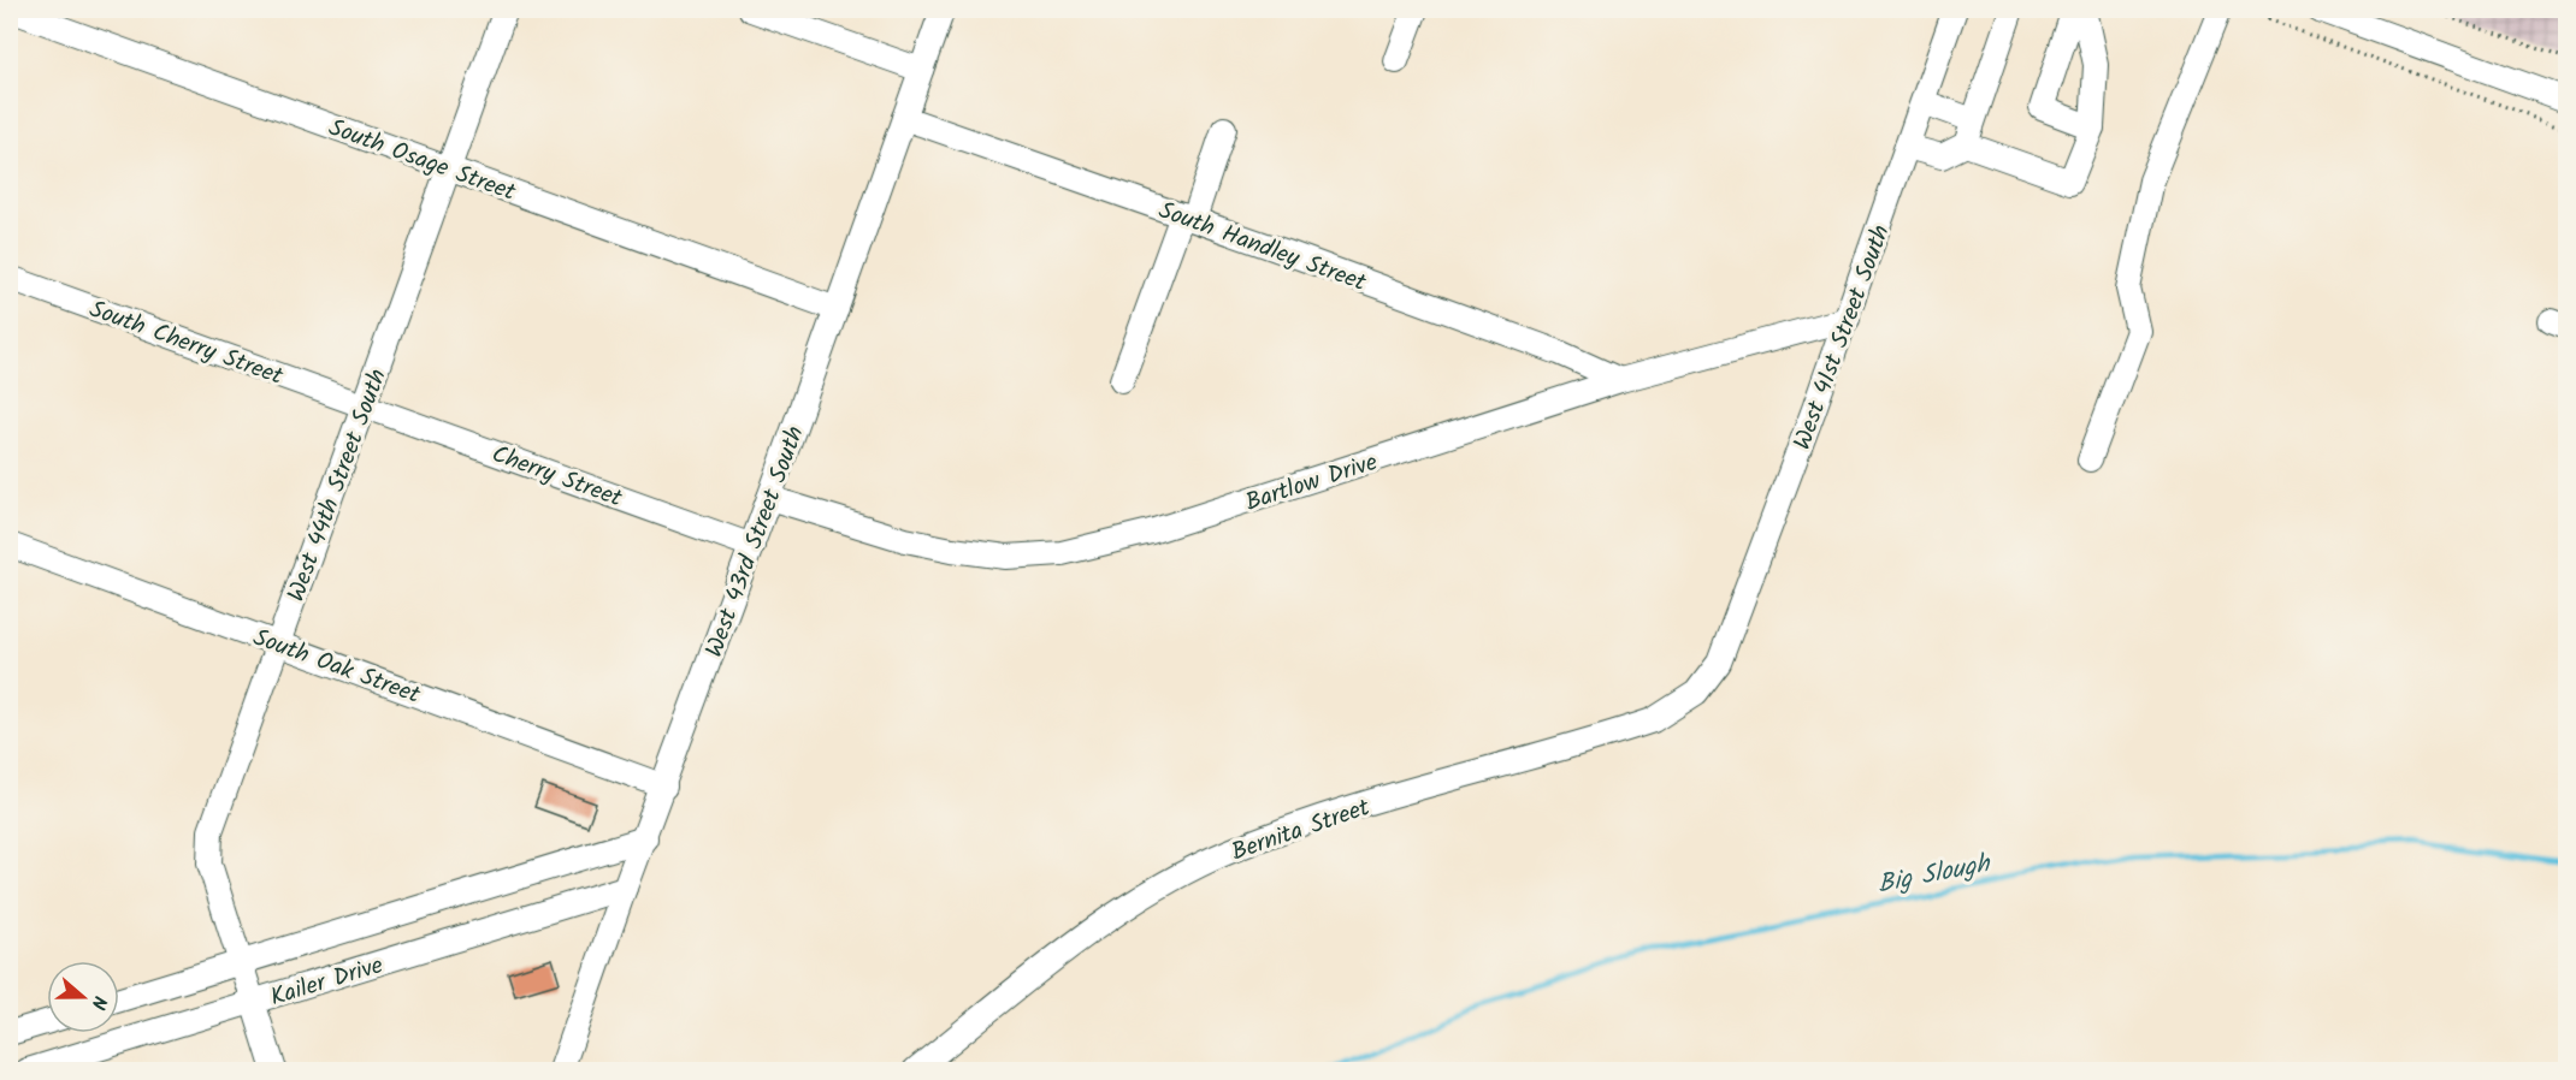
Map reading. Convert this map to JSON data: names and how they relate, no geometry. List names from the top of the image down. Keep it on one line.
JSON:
{"streets":{"street":["South Osage Street","South Handley Street","West 41st Street South","South Cherry Street","Cherry Street","Bartlow Drive","West 44th Street South","West 43rd Street South","South Oak Street","Bernita Street","Kailer Drive"]},"crossings":[["South Osage Street","West 44th Street South"],["South Osage Street","West 43rd Street South"],["South Handley Street","Bartlow Drive"],["South Handley Street","West 43rd Street South"],["West 41st Street South","Bartlow Drive"],["West 41st Street South","Bernita Street"],["South Cherry Street","Cherry Street"],["South Cherry Street","West 44th Street South"],["Cherry Street","West 44th Street South"],["Cherry Street","West 43rd Street South"],["Bartlow Drive","West 43rd Street South"],["West 44th Street South","South Oak Street"],["West 44th Street South","Kailer Drive"],["West 43rd Street South","South Oak Street"],["West 43rd Street South","Kailer Drive"]],"water":["Big Slough"],"north":"right"}
